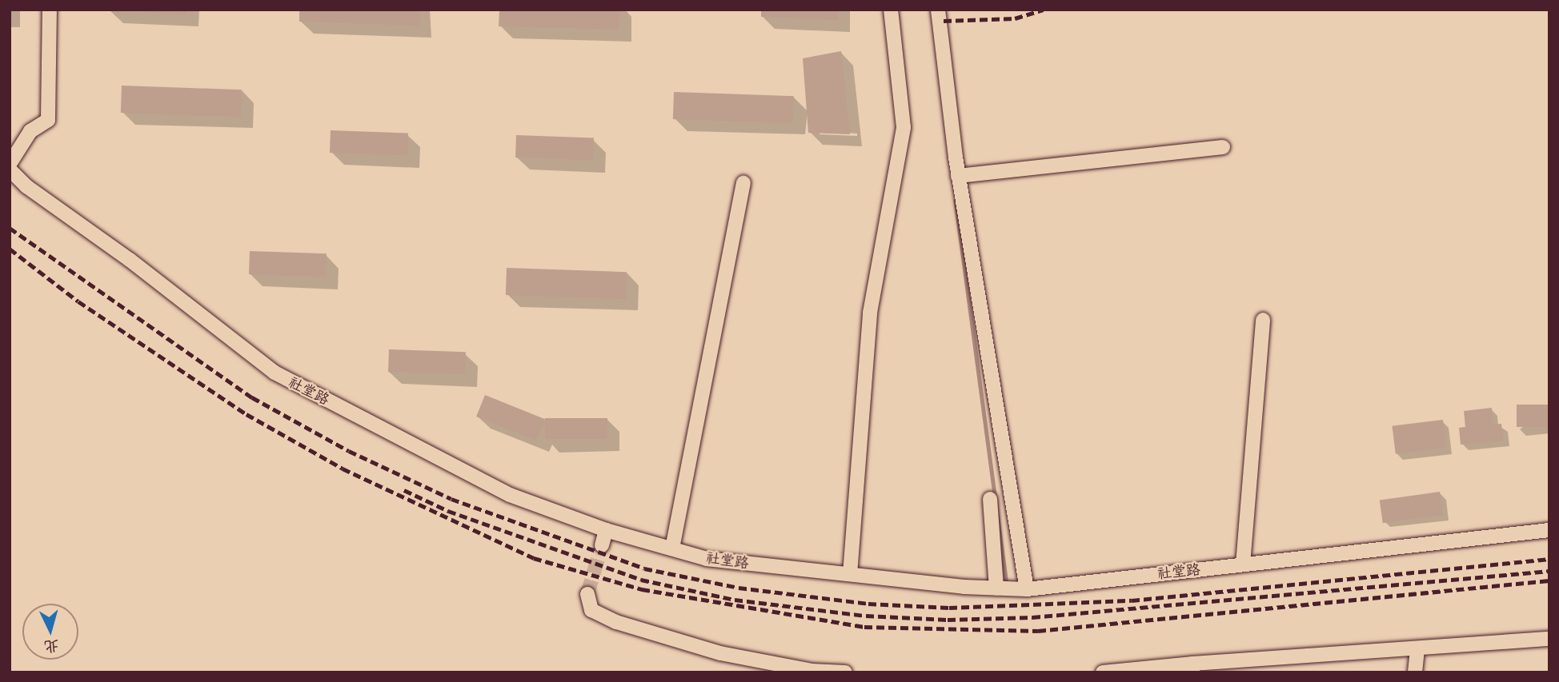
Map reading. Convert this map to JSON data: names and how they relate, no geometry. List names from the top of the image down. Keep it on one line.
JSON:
{"streets":{"street":["社堂路"]},"north":"bottom"}
